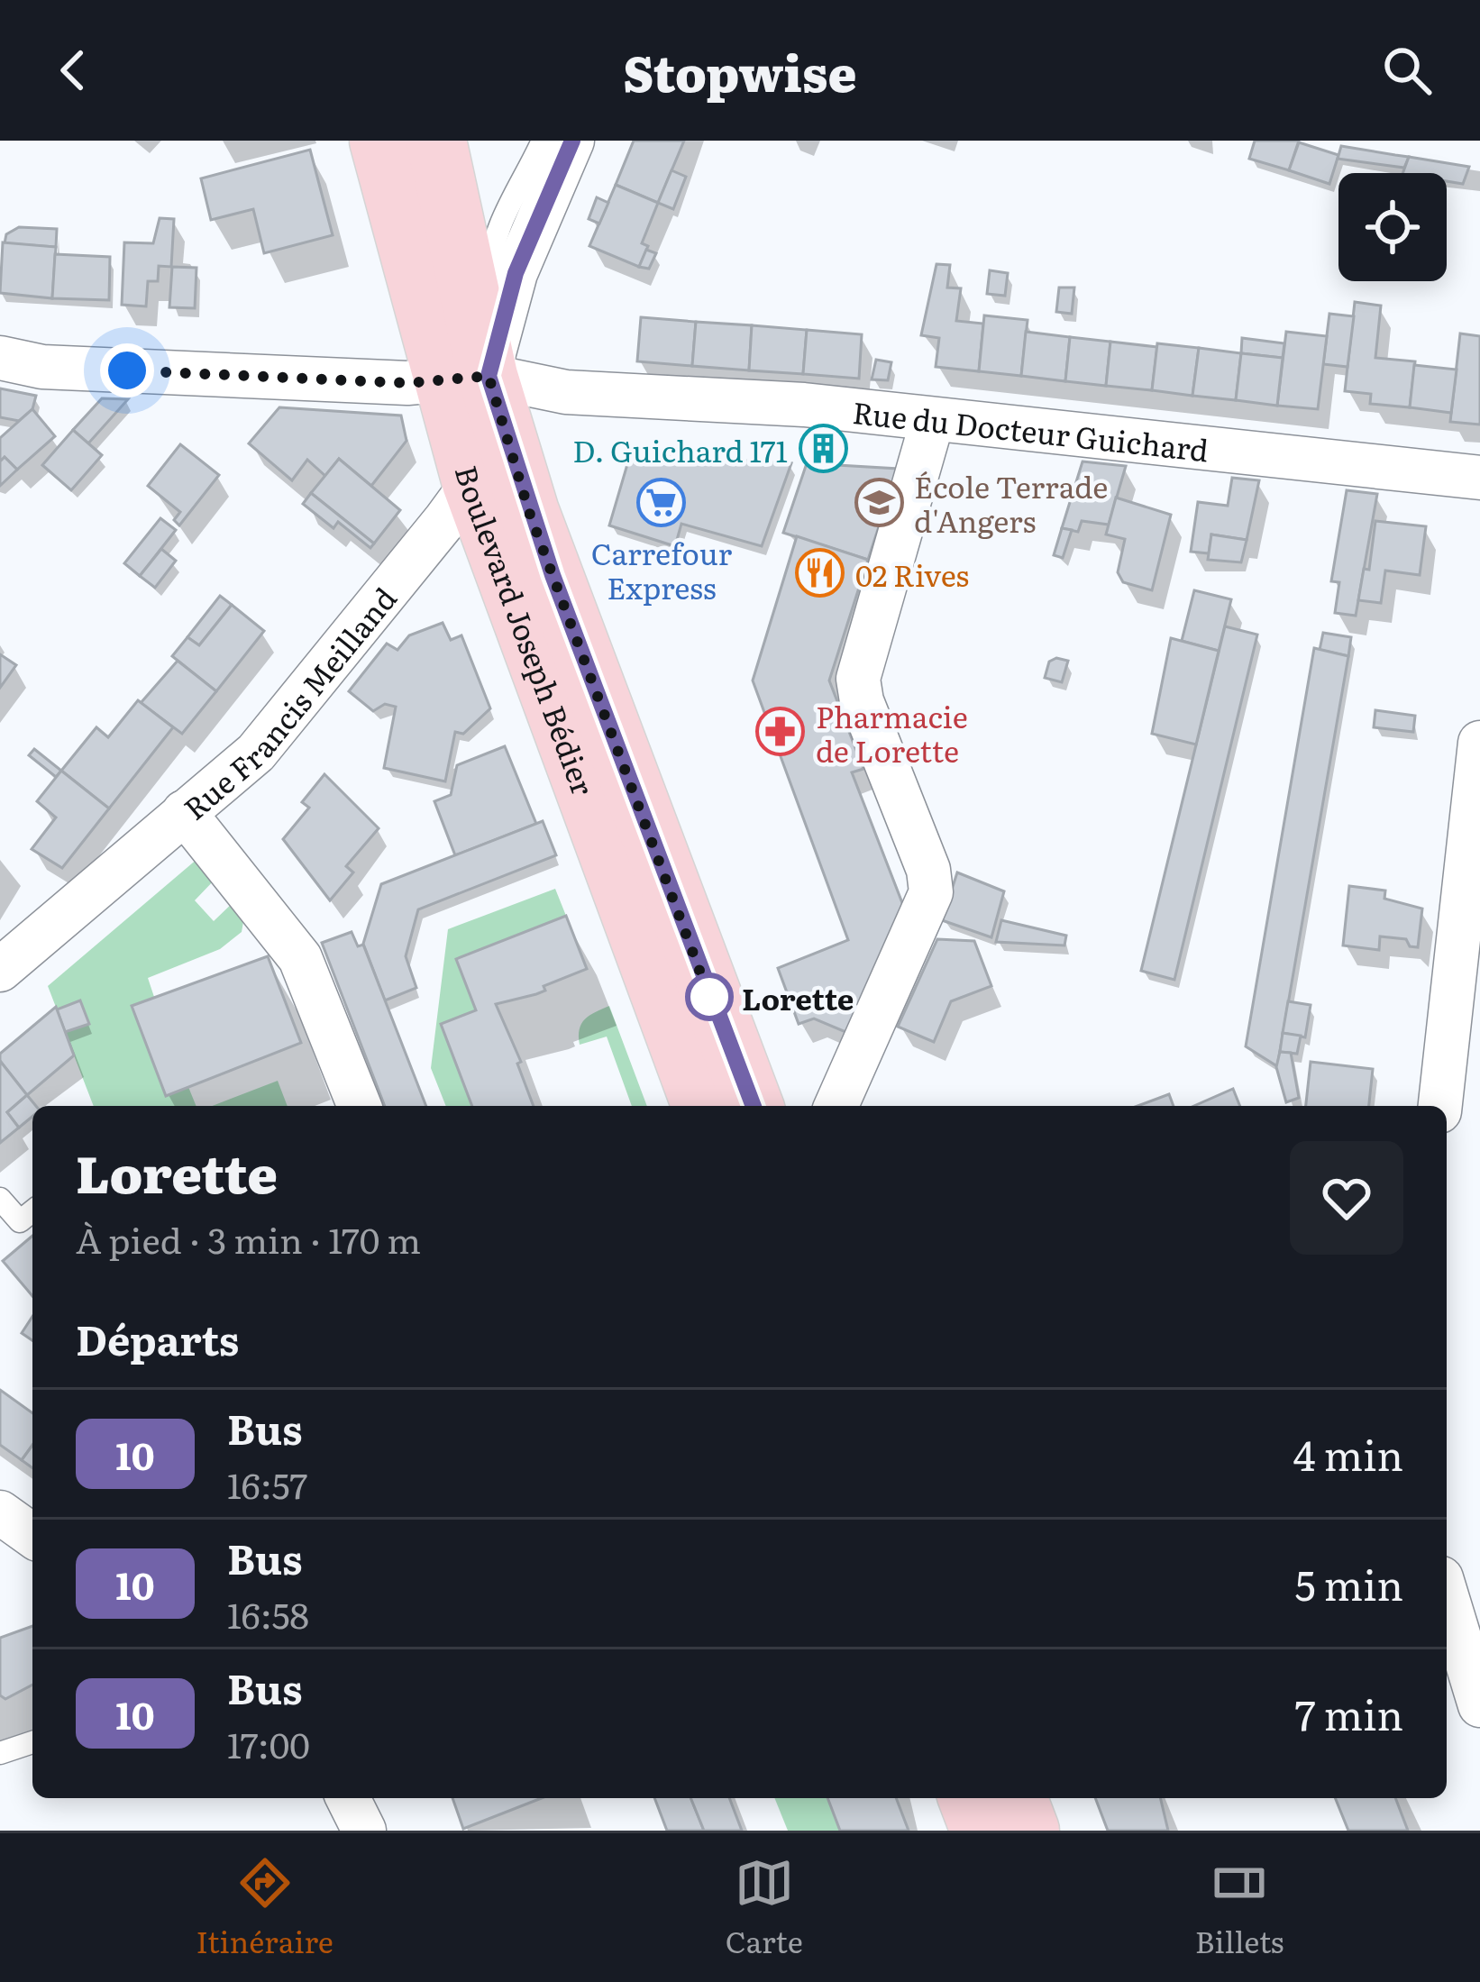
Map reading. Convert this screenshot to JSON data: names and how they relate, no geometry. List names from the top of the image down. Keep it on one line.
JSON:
{"streets":{"main road":["Boulevard Joseph Bédier"],"street":["Rue du Docteur Guichard","Rue Francis Meilland"]},"crossings":[["Rue du Docteur Guichard","Boulevard Joseph Bédier"],["Boulevard Joseph Bédier","Rue Francis Meilland"]],"places":{"building":["D. Guichard 171"],"school or university":["École Terrade d'Angers"],"supermarket":["Carrefour Express"],"restaurant":["02 Rives"],"pharmacy":["Pharmacie de Lorette"],"other":["Lorette"]},"lines":["bus line 10"],"page":{"header":"Stopwise","heading":[["Lorette","À pied · 3 min · 170 m"],"Départs"],"list":[{"mark":"10","name":"Bus","note":"16:57","value":"4 min"},{"mark":"10","name":"Bus","note":"16:58","value":"5 min"},{"mark":"10","name":"Bus","note":"17:00","value":"7 min"}],"tabs":["Itinéraire","Carte","Billets"]}}
